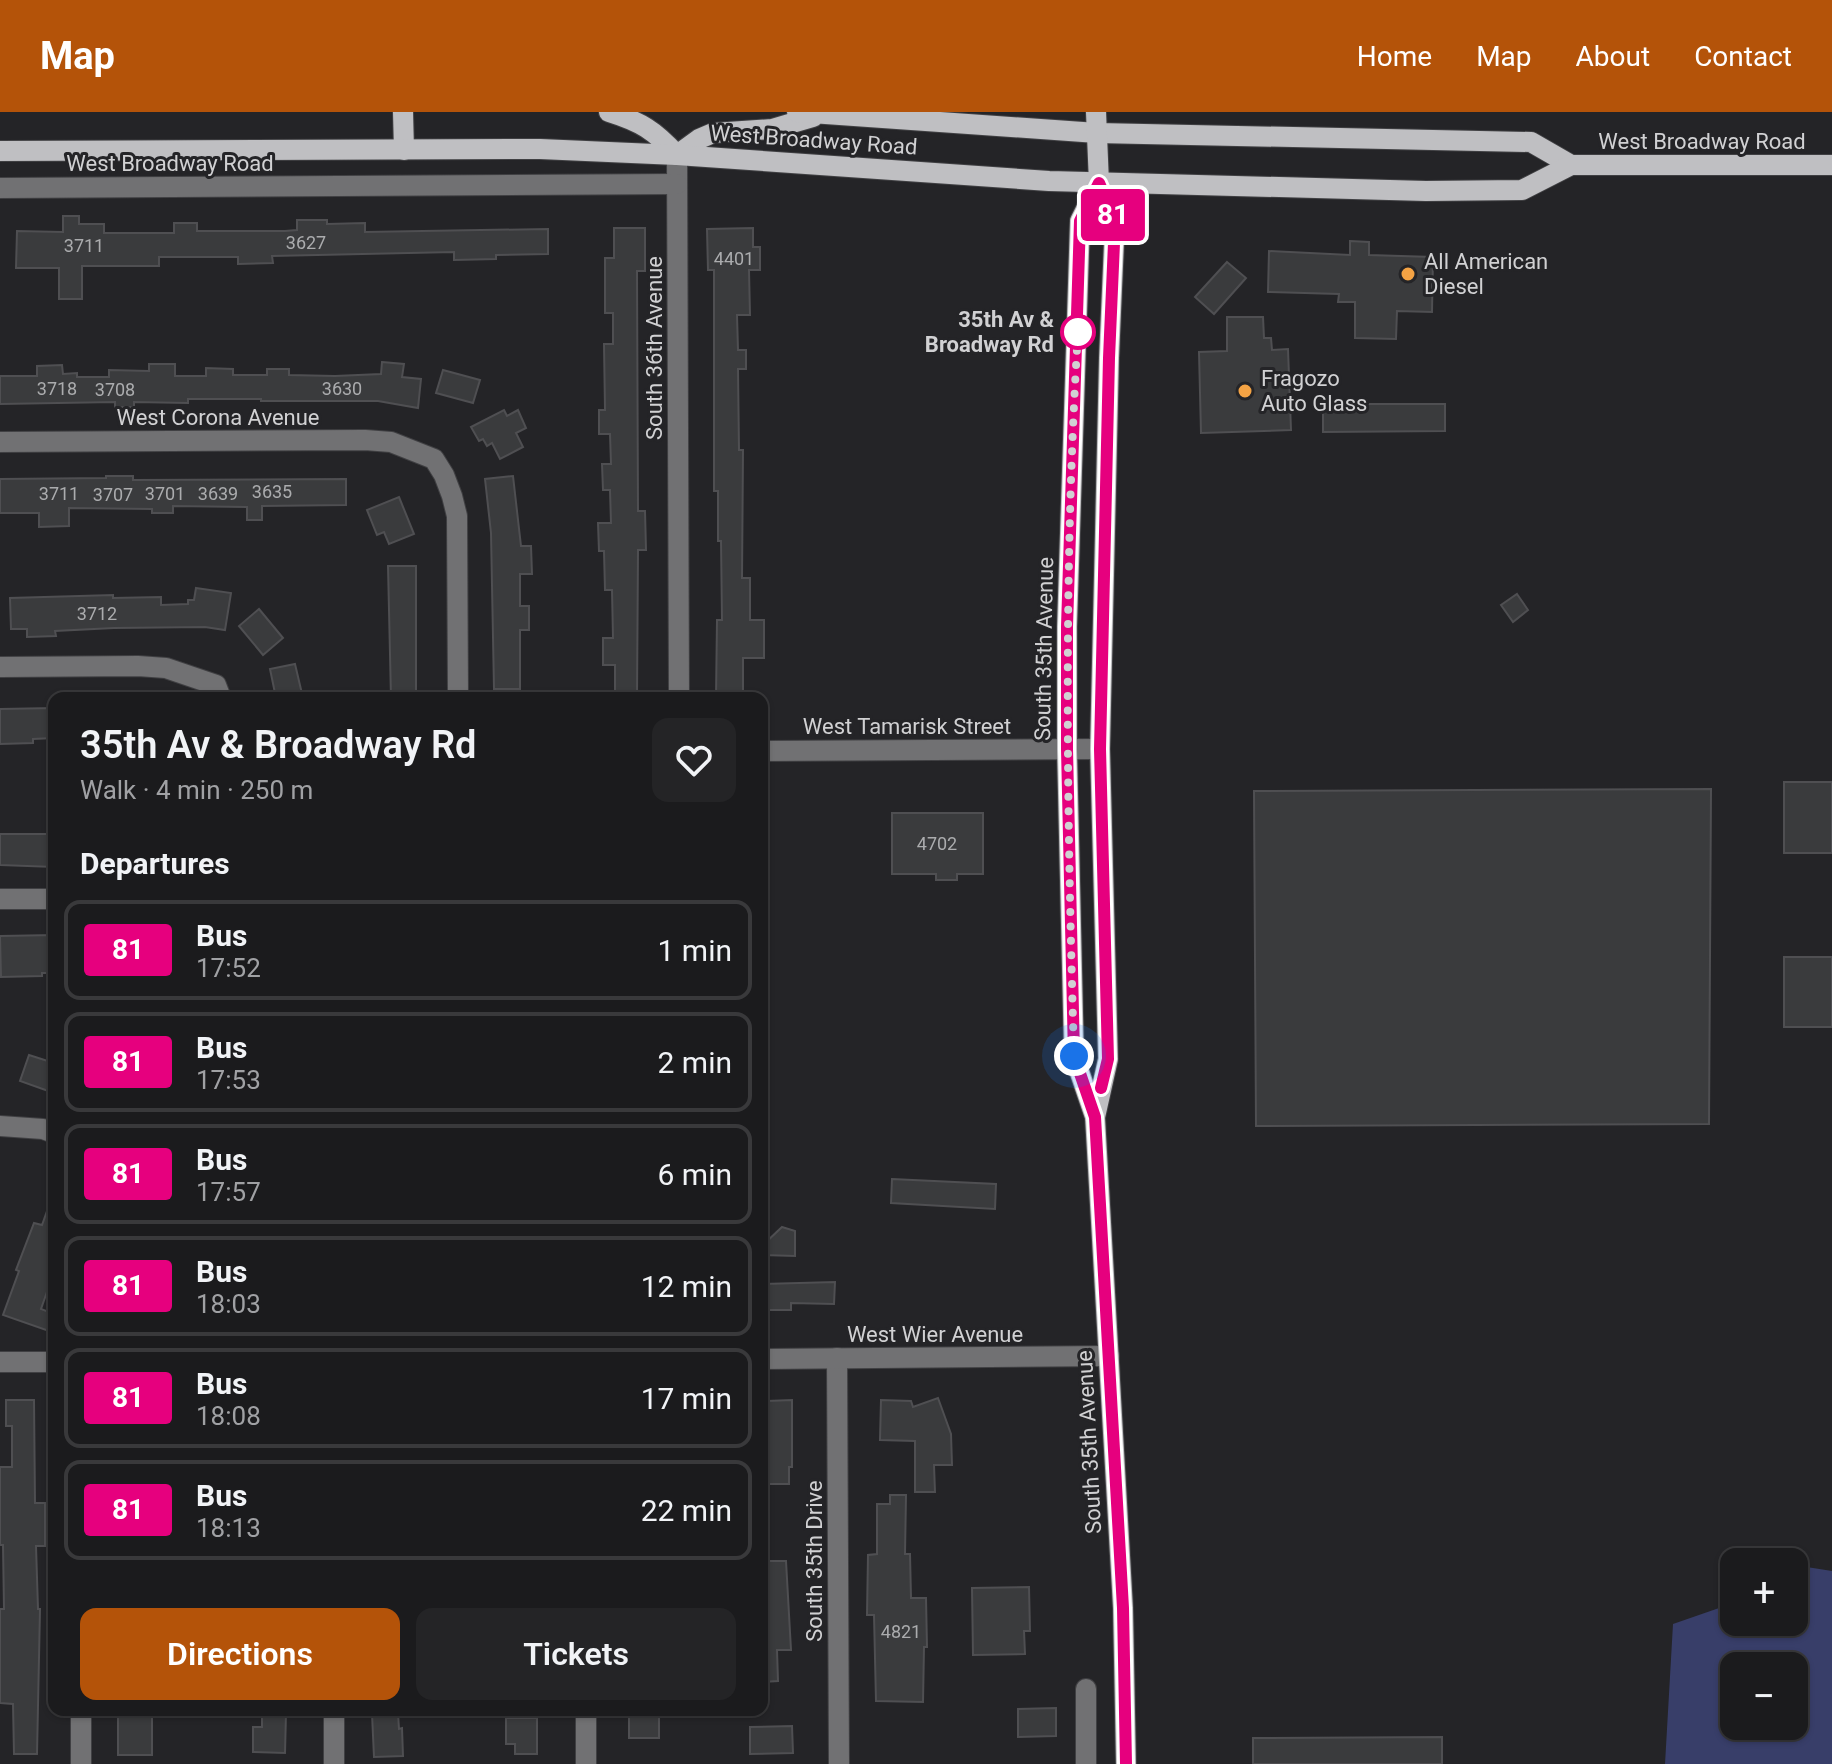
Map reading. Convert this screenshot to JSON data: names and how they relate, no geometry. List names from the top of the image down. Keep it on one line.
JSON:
{"streets":{"main road":["West Broadway Road","South 35th Avenue"],"street":["South 36th Avenue","West Corona Avenue","West Tamarisk Street","West Wier Avenue","South 35th Drive"]},"crossings":[["West Broadway Road","South 36th Avenue"],["West Broadway Road","South 35th Avenue"],["South 35th Avenue","West Tamarisk Street"],["South 35th Avenue","West Wier Avenue"],["West Wier Avenue","South 35th Drive"]],"places":["All American Diesel","35th Av & Broadway Rd","Fragozo Auto Glass"],"lines":["bus line 81"],"house_numbers":["3627","3711","4401","3718","3630","3708","3635","3711","3701","3639","3707","3712","4702","4821"],"page":{"header":"Map","nav":["Home","Map","About","Contact"],"on_map":"81","heading":[["35th Av & Broadway Rd","Walk · 4 min · 250 m"],"Departures"],"list":[{"mark":"81","name":"Bus","note":"17:52","value":"1 min"},{"mark":"81","name":"Bus","note":"17:53","value":"2 min"},{"mark":"81","name":"Bus","note":"17:57","value":"6 min"},{"mark":"81","name":"Bus","note":"18:03","value":"12 min"},{"mark":"81","name":"Bus","note":"18:08","value":"17 min"},{"mark":"81","name":"Bus","note":"18:13","value":"22 min"}],"map_buttons":["+","−"],"buttons":["Directions","Tickets"]}}
